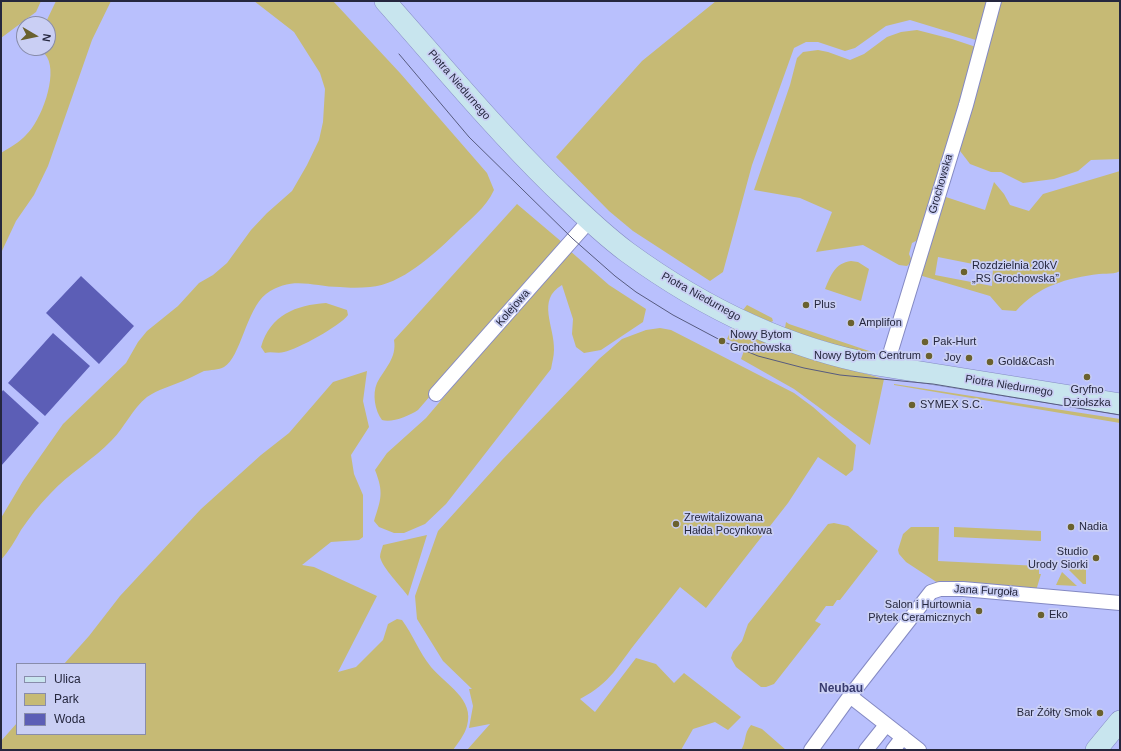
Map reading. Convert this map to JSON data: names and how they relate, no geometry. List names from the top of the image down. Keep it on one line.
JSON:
{"streets":{"street":["Piotra Niedurnego","Grochowska","Kolejowa","Jana Furgoła"]},"crossings":[["Piotra Niedurnego","Grochowska"],["Piotra Niedurnego","Kolejowa"]],"districts":["Neubau"],"places":["Rozdzielnia 20kV „RS Grochowska”","Plus","Amplifon","Nowy Bytom Grochowska","Pak-Hurt","Nowy Bytom Centrum","Joy","Gold&Cash","Gryfno Dziołszka","SYMEX S.C.","Zrewitalizowana Hałda Pocynkowa","Nadia","Studio Urody Siorki","Salon i Hurtownia Płytek Ceramicznych","Eko","Bar Żółty Smok"],"legend":["Ulica","Park","Woda"],"north":"right"}
